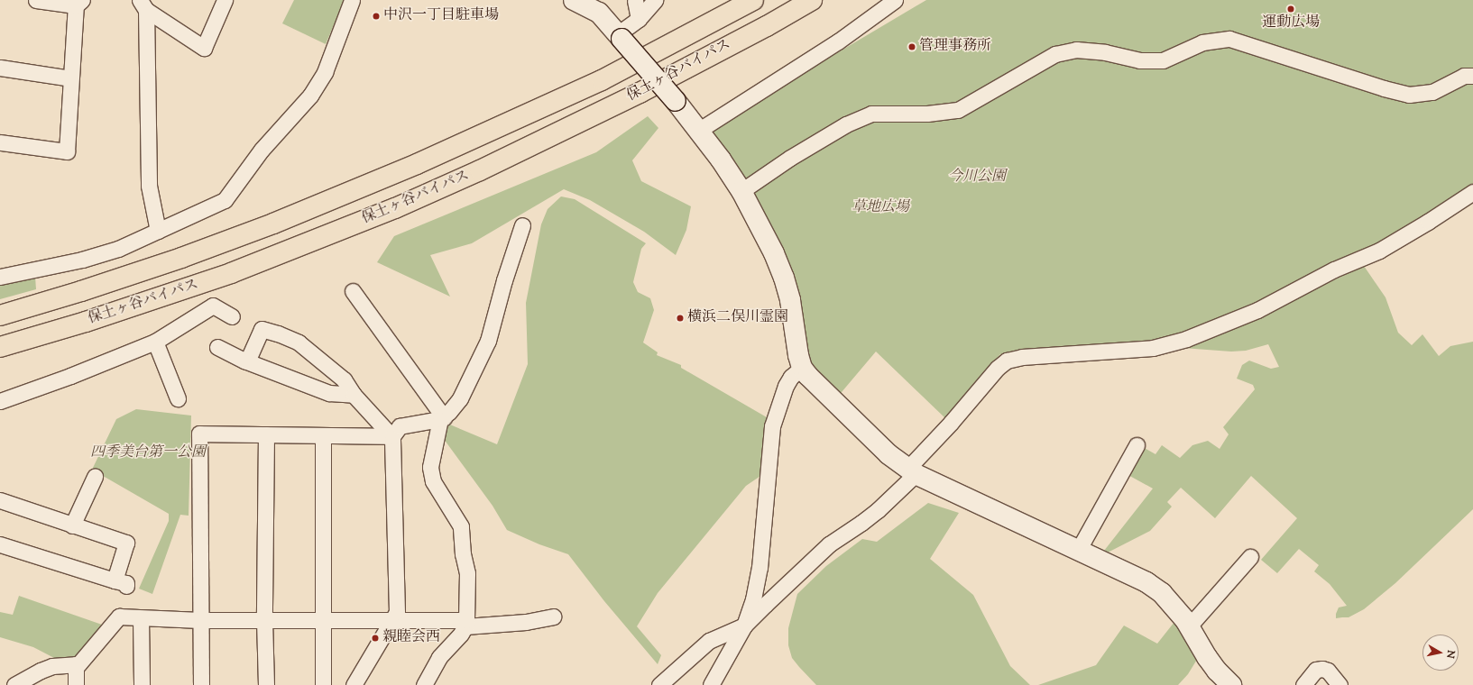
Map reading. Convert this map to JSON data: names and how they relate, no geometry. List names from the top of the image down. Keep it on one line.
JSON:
{"streets":{"highway":["保土ヶ谷バイパス"]},"parks":["今川公園","草地広場","四季美台第一公園"],"places":["運動広場","中沢一丁目駐車場","管理事務所","横浜二俣川霊園","親睦会西"],"north":"right"}
